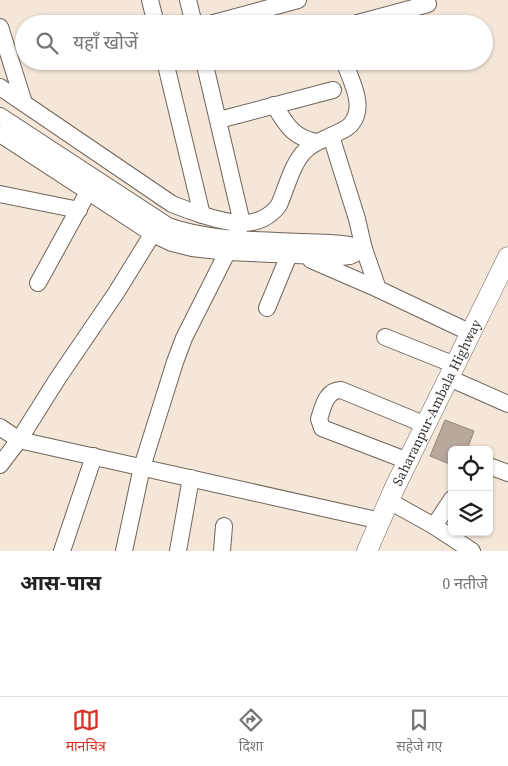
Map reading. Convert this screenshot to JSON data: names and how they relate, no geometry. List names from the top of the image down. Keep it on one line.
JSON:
{"streets":{"main road":["Saharanpur-Ambala Highway"]},"page":{"search":"यहाँ खोजें","heading":["आस-पास","0 नतीजे"],"nav":["मानचित्र","दिशा","सहेजे गए"]}}
